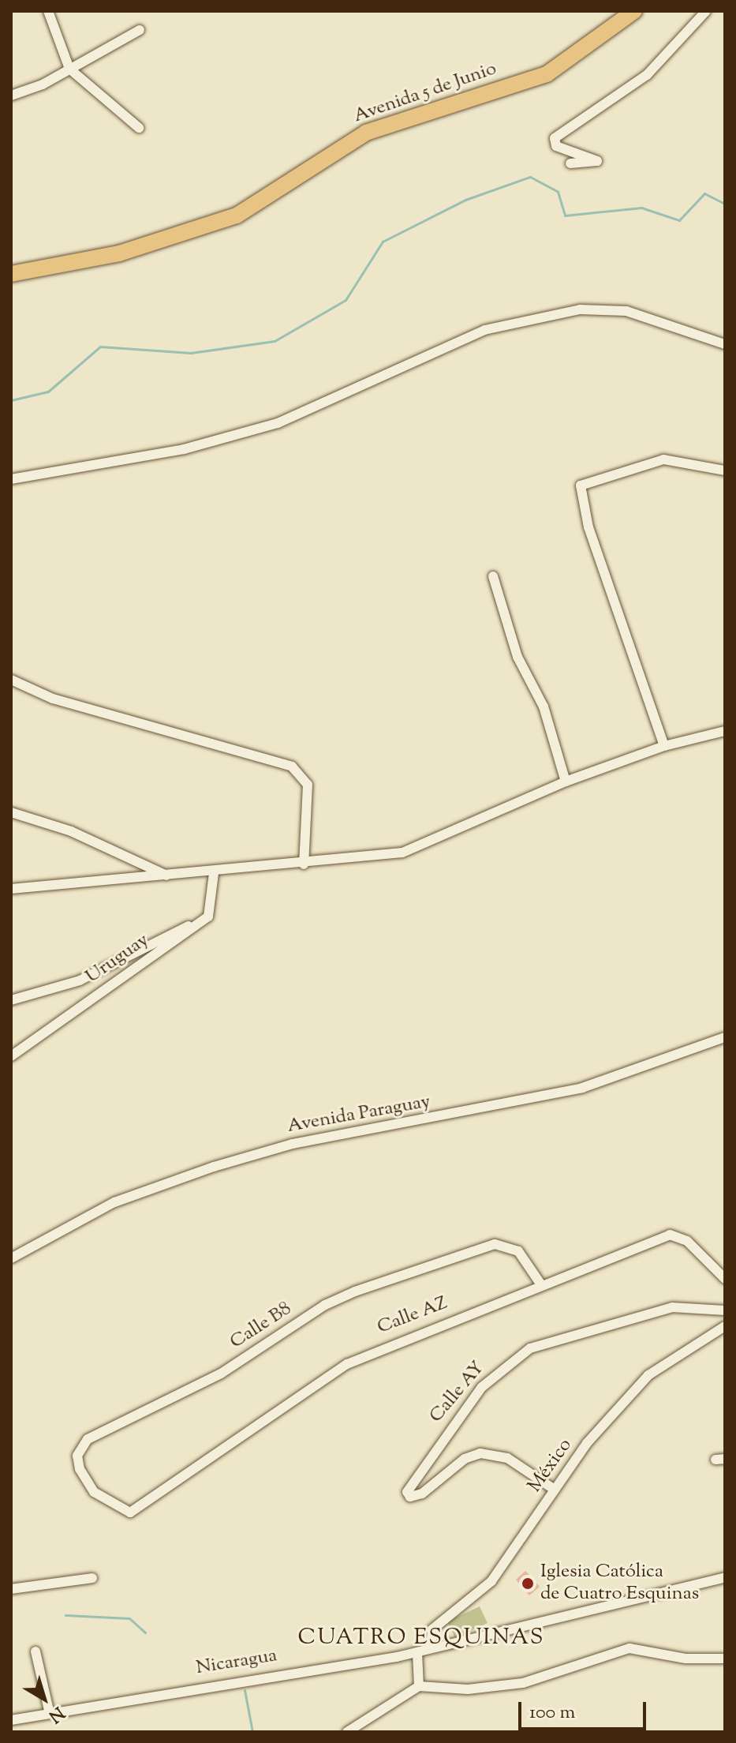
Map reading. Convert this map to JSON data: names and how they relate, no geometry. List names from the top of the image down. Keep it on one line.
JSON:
{"streets":{"main road":["Avenida 5 de Junio"],"street":["Uruguay","Avenida Paraguay","Calle AZ","Calle B8","Calle AY","México","Nicaragua"]},"crossings":[["Calle AZ","Calle B8"],["Calle AY","México"],["México","Nicaragua"]],"districts":["CUATRO ESQUINAS"],"places":["Iglesia Católica de Cuatro Esquinas"],"scale_bar":"100 m","north":"bottom right"}
